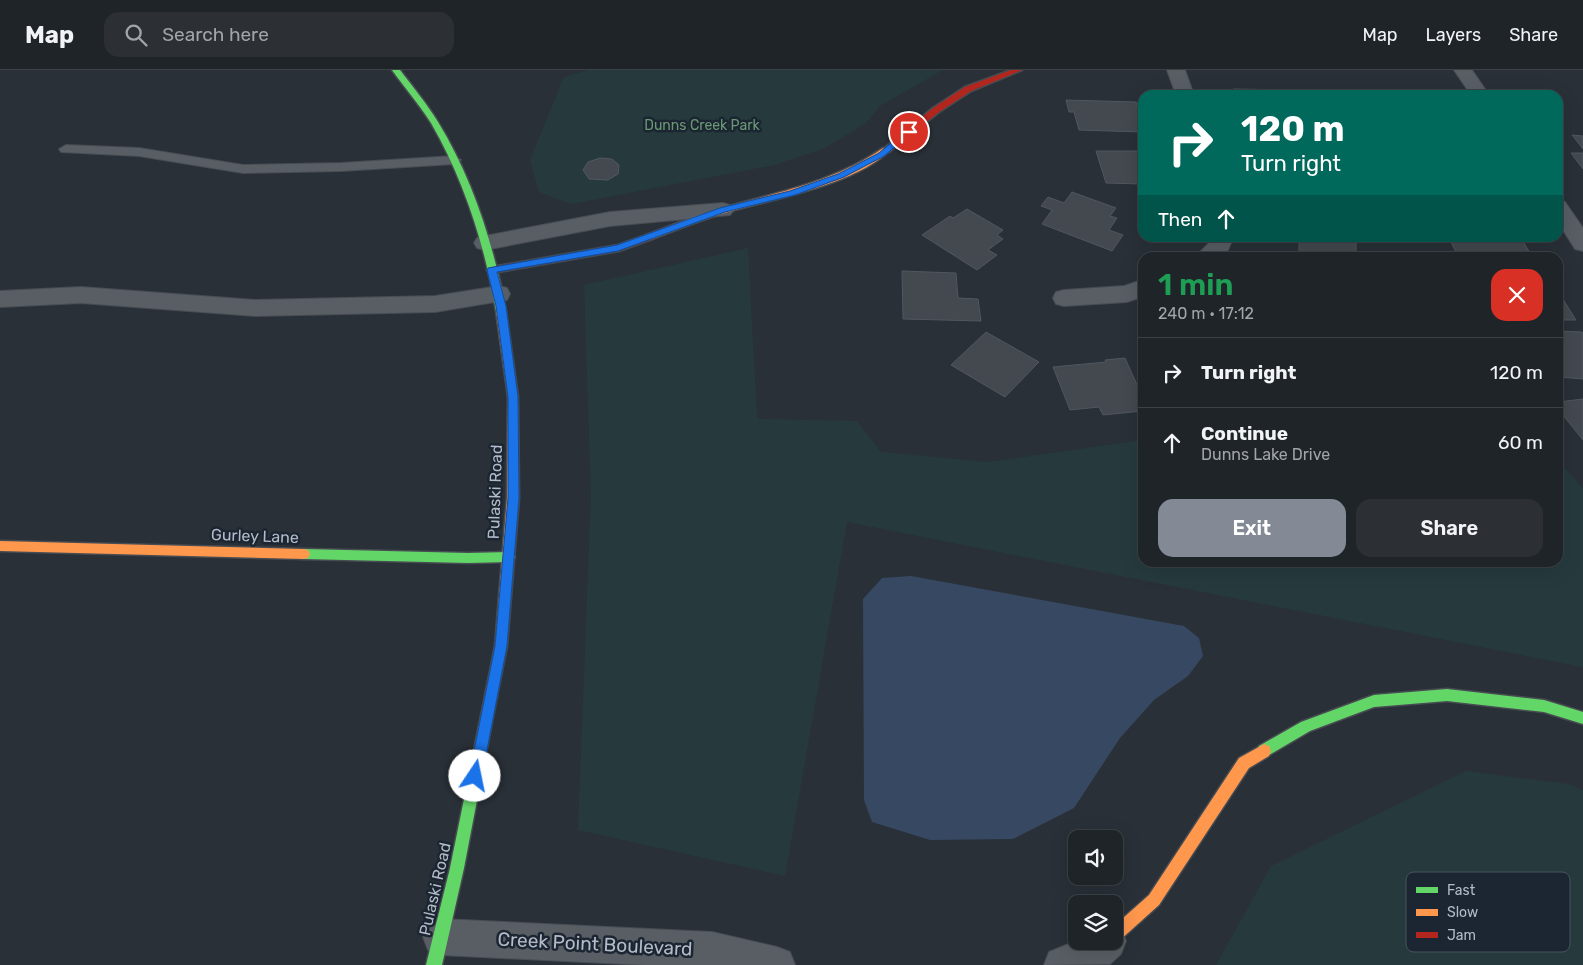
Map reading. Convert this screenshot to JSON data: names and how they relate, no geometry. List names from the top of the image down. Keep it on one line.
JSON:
{"streets":{"street":["Pulaski Road","Gurley Lane","Creek Point Boulevard"]},"crossings":[["Pulaski Road","Gurley Lane"],["Pulaski Road","Creek Point Boulevard"]],"parks":["Dunns Creek Park"],"legend":["Fast","Slow","Jam"],"page":{"header":"Map","search":"Search here","nav":["Map","Layers","Share"],"turn":["120 m","Turn right"],"then":"Then","heading":["1 min","240 m · 17:12"],"list":[{"name":"Turn right","value":"120 m"},{"name":"Continue","note":"Dunns Lake Drive","value":"60 m"}],"buttons":["Exit","Share"]}}
